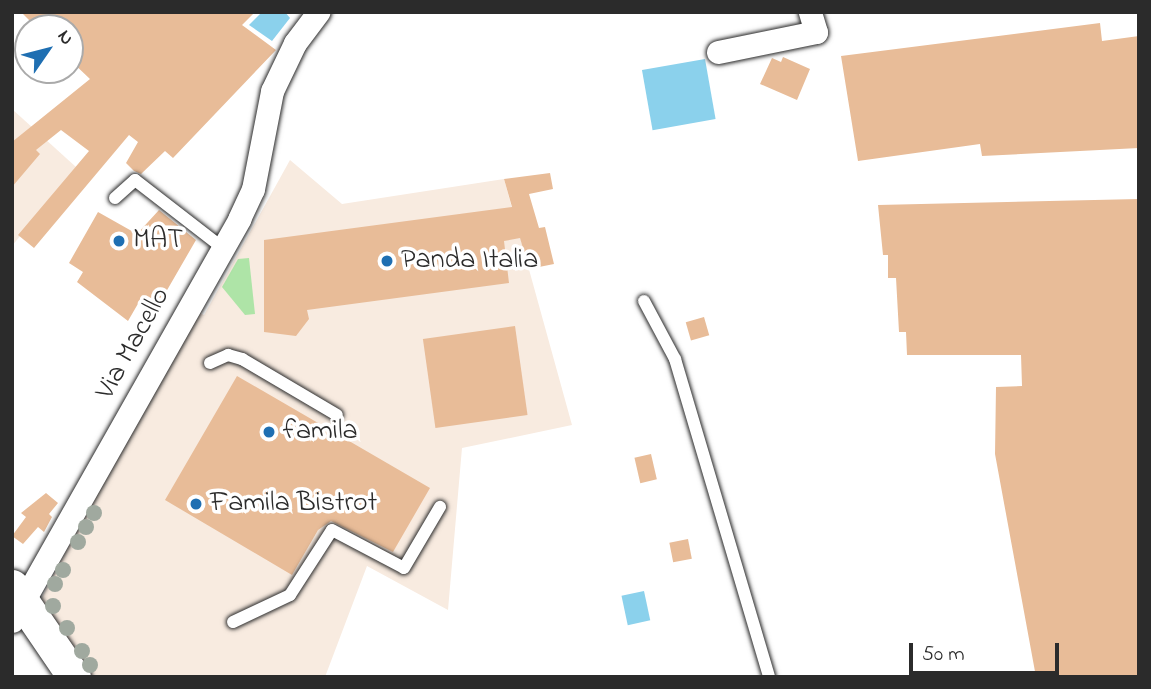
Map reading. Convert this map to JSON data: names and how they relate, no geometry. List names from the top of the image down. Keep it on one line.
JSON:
{"streets":{"street":["Via Macello"]},"places":["MAT","Panda Italia","famila","Famila Bistrot"],"scale_bar":"50 m","north":"top right"}
